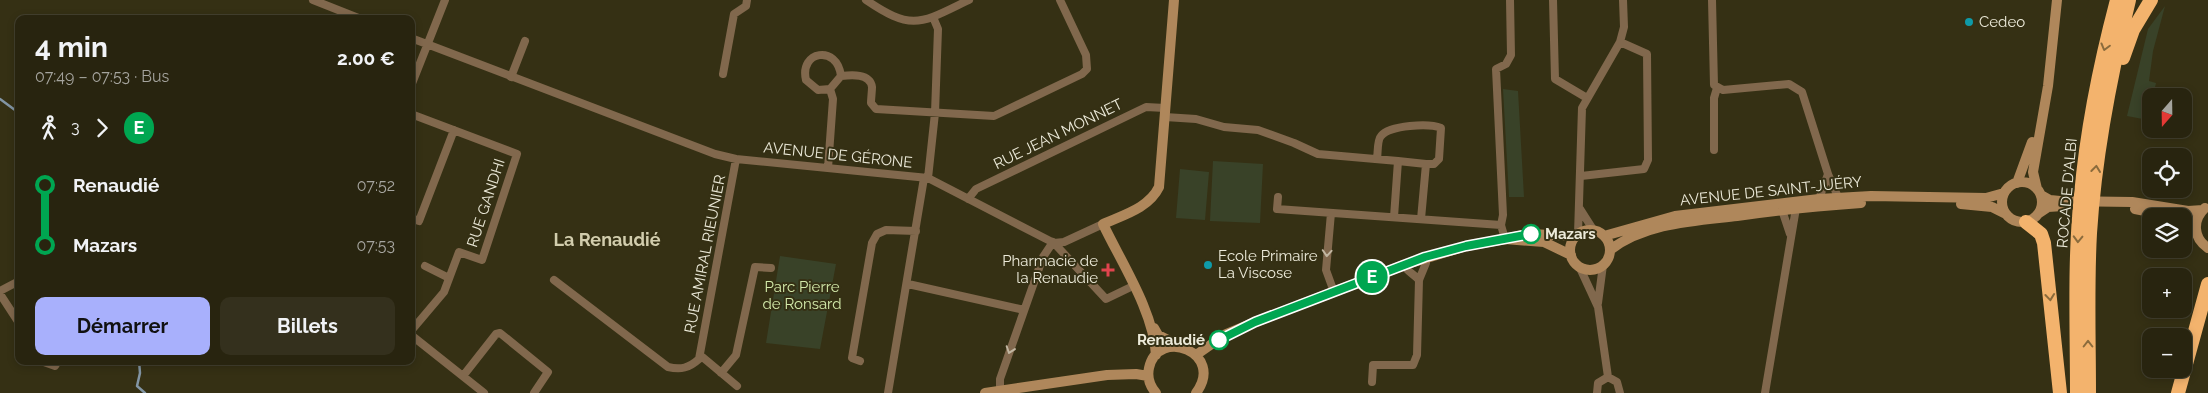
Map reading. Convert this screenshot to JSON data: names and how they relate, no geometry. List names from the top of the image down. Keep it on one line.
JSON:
{"streets":{"highway":["ROCADE D'ALBI"],"main road":["AVENUE DE SAINT-JUÉRY"],"street":["RUE JEAN MONNET","AVENUE DE GÉRONE","RUE GANDHI","RUE AMIRAL RIEUNIER"]},"crossings":[["RUE JEAN MONNET","AVENUE DE GÉRONE"],["AVENUE DE GÉRONE","RUE AMIRAL RIEUNIER"]],"districts":["La Renaudié"],"parks":["Parc Pierre de Ronsard"],"places":{"other":["Cedeo","Mazars","Ecole Primaire La Viscose","Renaudié"],"health":["Pharmacie de la Renaudie"]},"lines":["bus line E"],"north":"bottom","page":{"on_map":"E","heading":["4 min","07:49 – 07:53 · Bus","2.00 €"],"map_buttons":["+","−"],"legs":["3","E"],"list":[{"name":"Renaudié","value":"07:52"},{"name":"Mazars","value":"07:53"}],"buttons":["Démarrer","Billets"]}}
